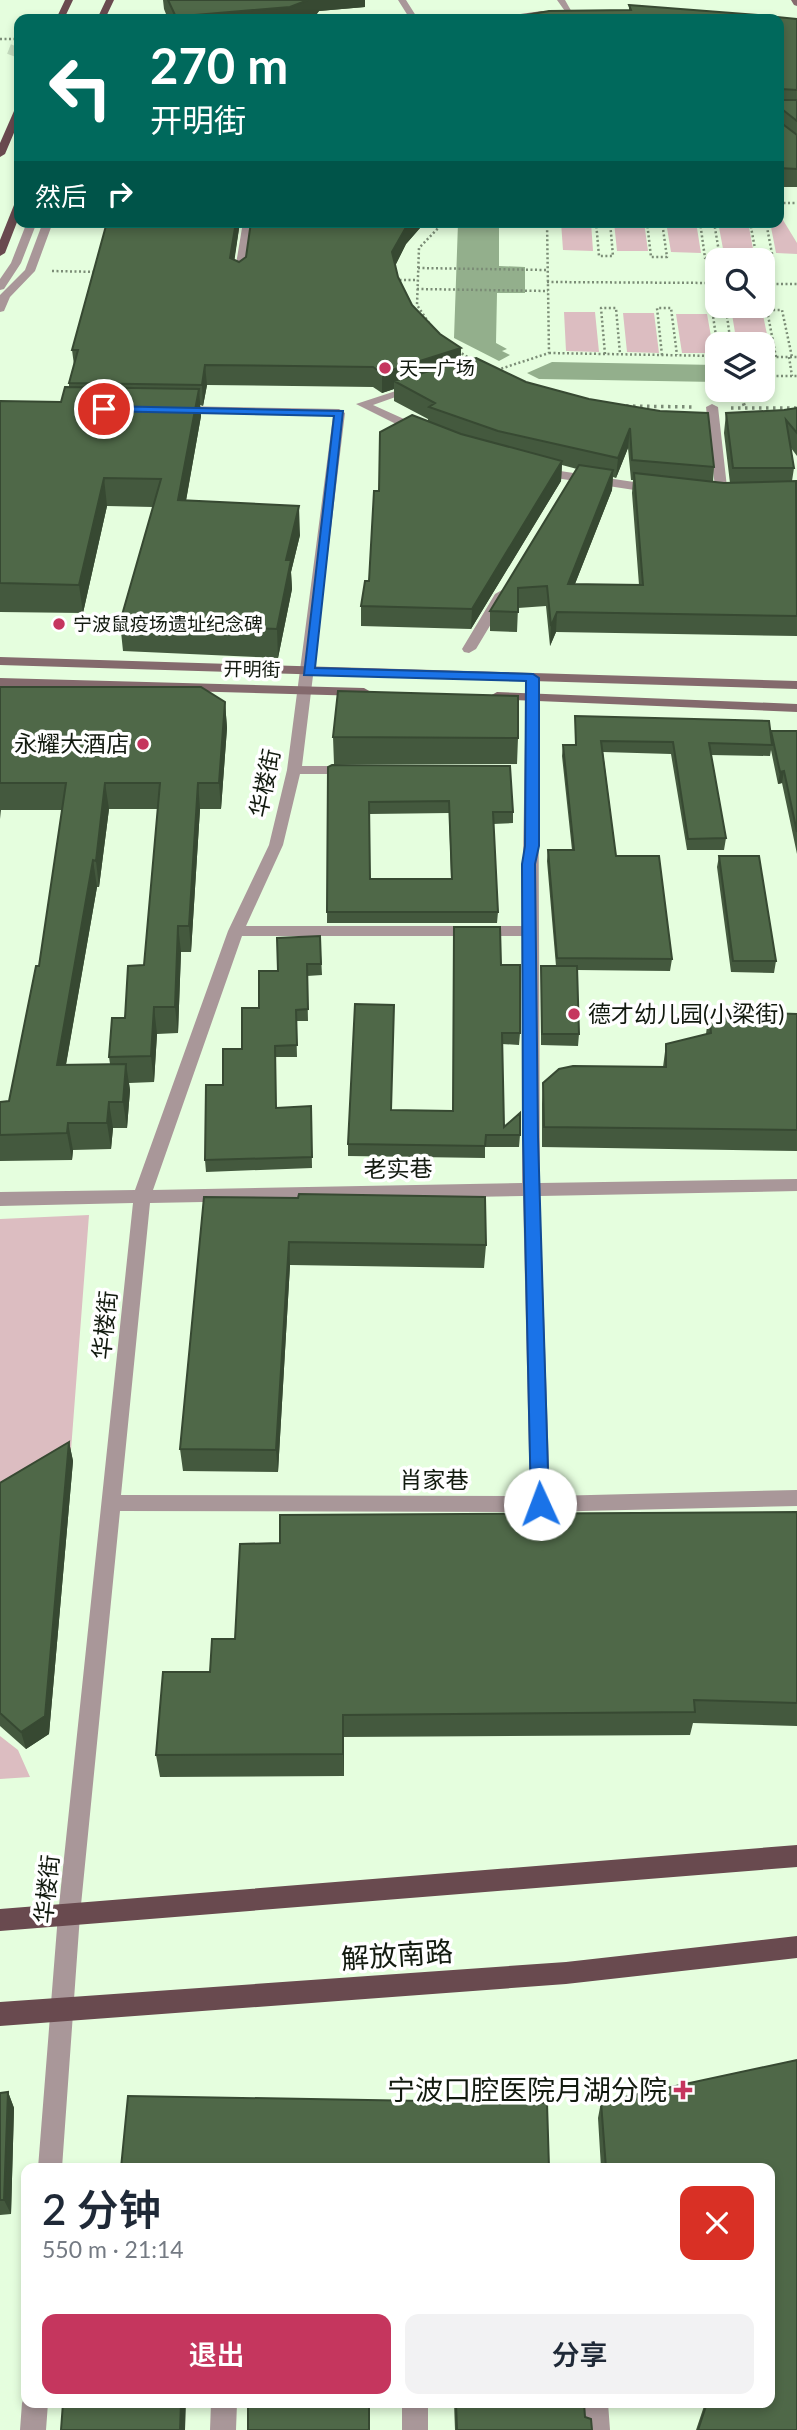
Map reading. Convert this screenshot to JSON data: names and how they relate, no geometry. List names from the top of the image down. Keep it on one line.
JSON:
{"streets":{"main road":["解放南路"],"street":["开明街","华楼街","老实巷","肖家巷"]},"crossings":[["开明街","华楼街"],["华楼街","老实巷"],["华楼街","肖家巷"],["华楼街","解放南路"]],"places":{"other":["天一广场","宁波鼠疫场遗址纪念碑","永耀大酒店","德才幼儿园(小梁街)"],"health":["宁波口腔医院月湖分院"]},"page":{"turn":["270 m","开明街"],"then":"然后","heading":["2 分钟","550 m · 21:14"],"buttons":["退出","分享"]}}
